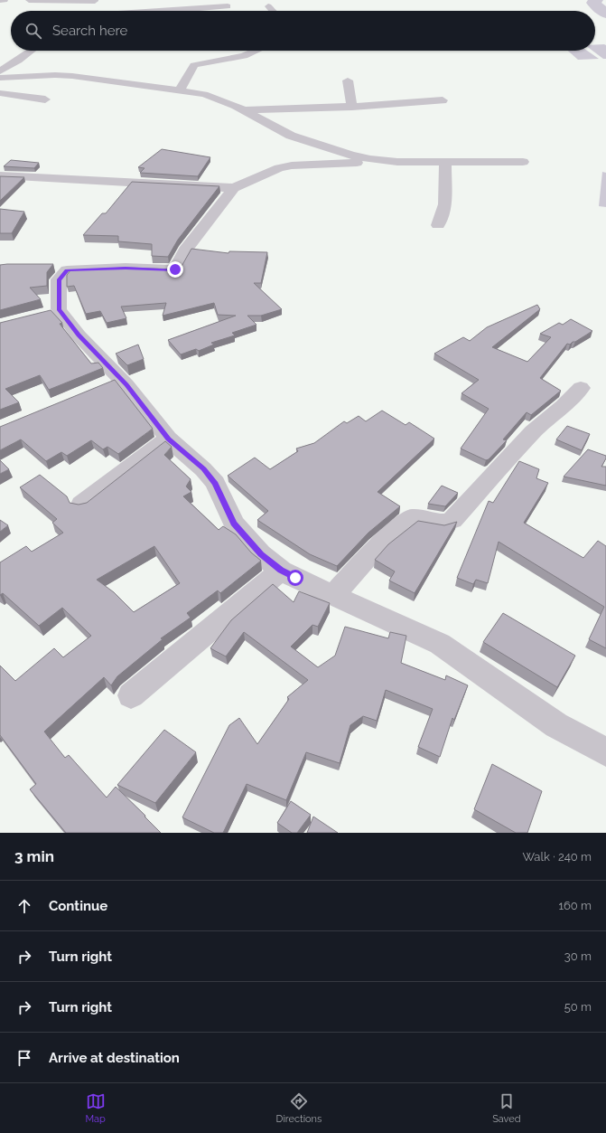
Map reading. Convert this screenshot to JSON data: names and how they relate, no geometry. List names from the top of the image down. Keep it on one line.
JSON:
{"page":{"search":"Search here","heading":["3 min","Walk · 240 m"],"list":[["Continue","160 m"],["Turn right","30 m"],["Turn right","50 m"],"Arrive at destination"],"nav":["Map","Directions","Saved"]}}
